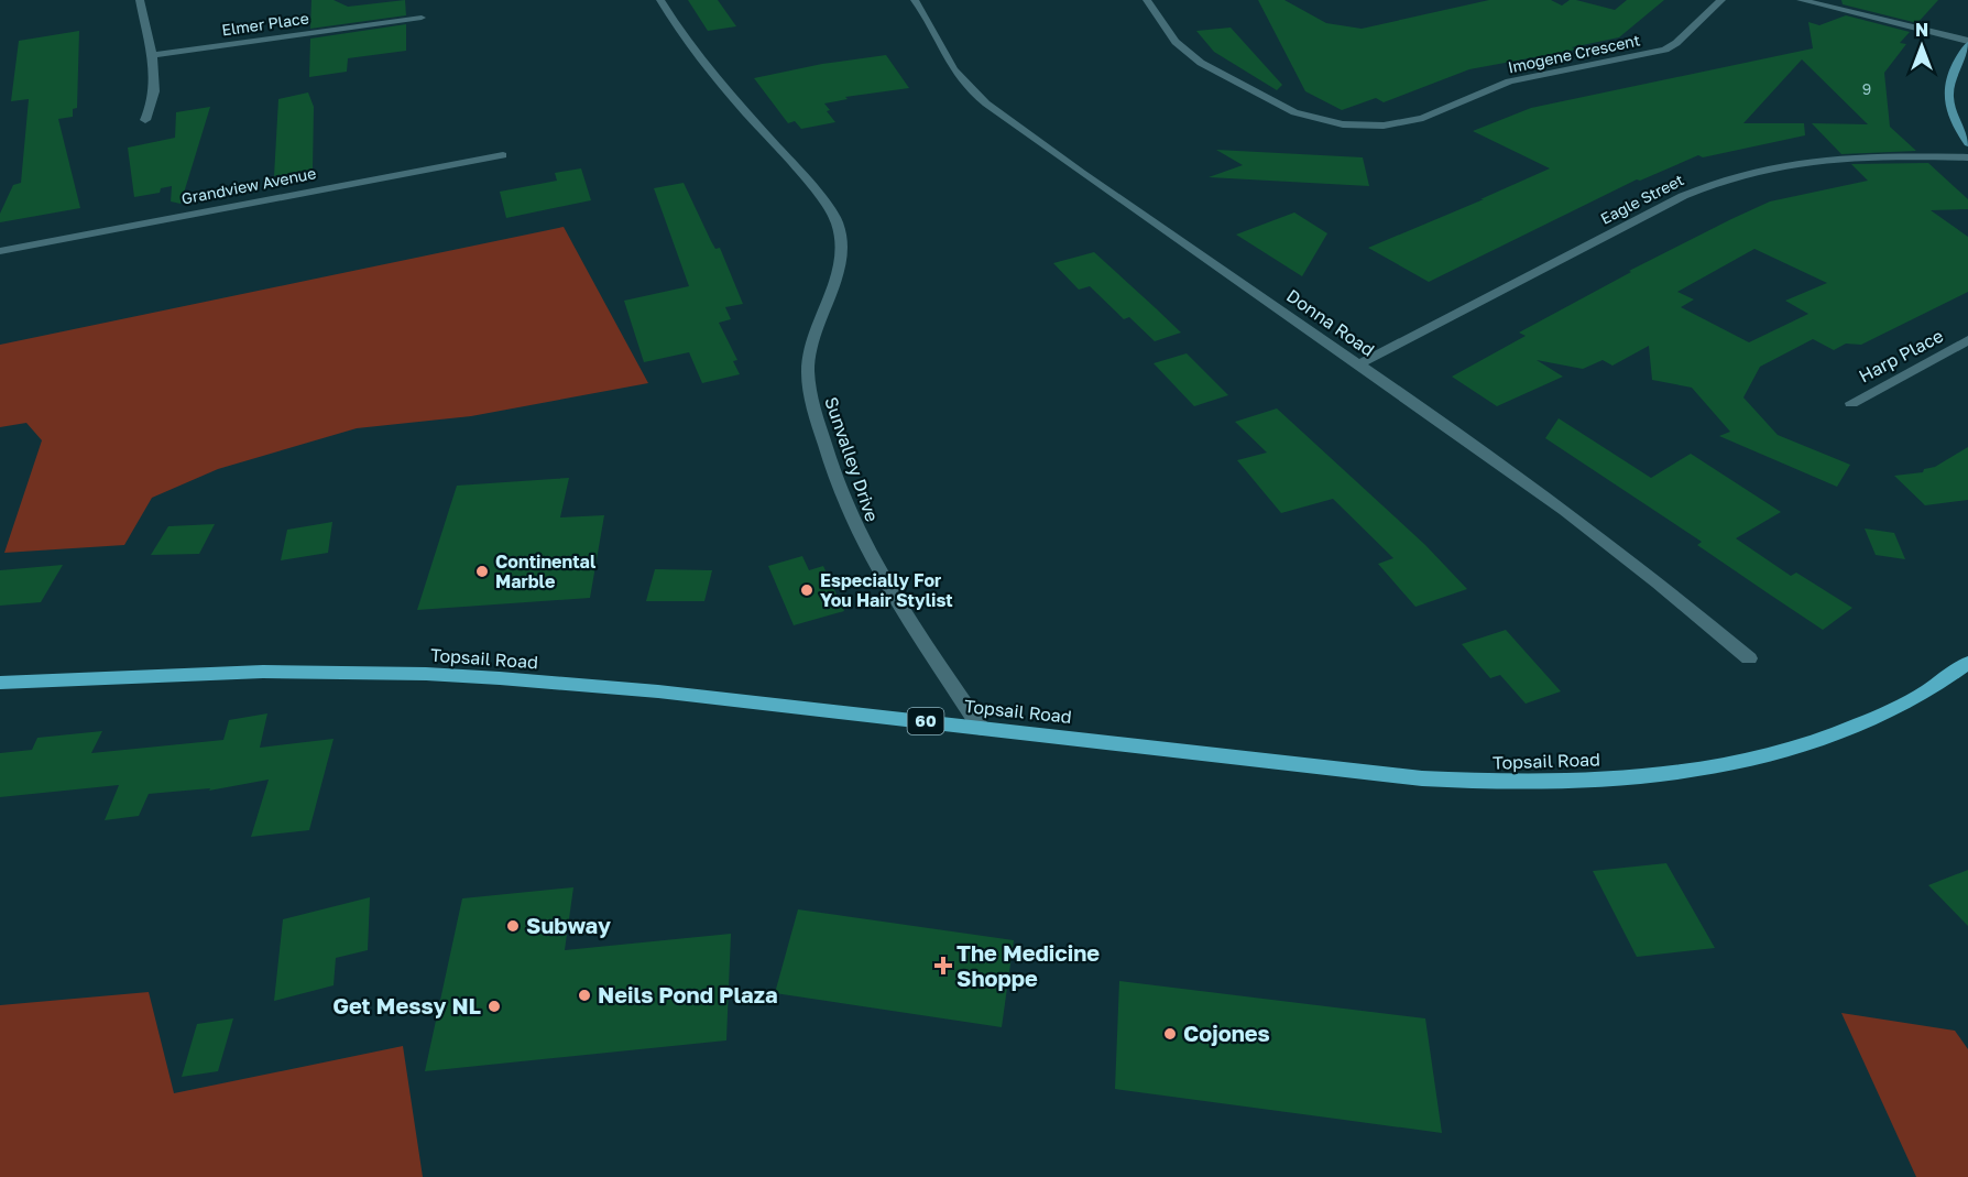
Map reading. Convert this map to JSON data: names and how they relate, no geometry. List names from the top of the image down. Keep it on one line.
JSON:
{"streets":{"main road":["Topsail Road","60"],"street":["Elmer Place","Imogene Crescent","Grandview Avenue","Eagle Street","Donna Road","Harp Place","Sunvalley Drive"]},"crossings":[["Eagle Street","Donna Road"],["Sunvalley Drive","Topsail Road"]],"places":{"other":["Continental Marble","Especially For You Hair Stylist","Subway","Neils Pond Plaza","Get Messy NL","Cojones"],"health":["The Medicine Shoppe"]},"house_numbers":["9"],"north":"top"}
